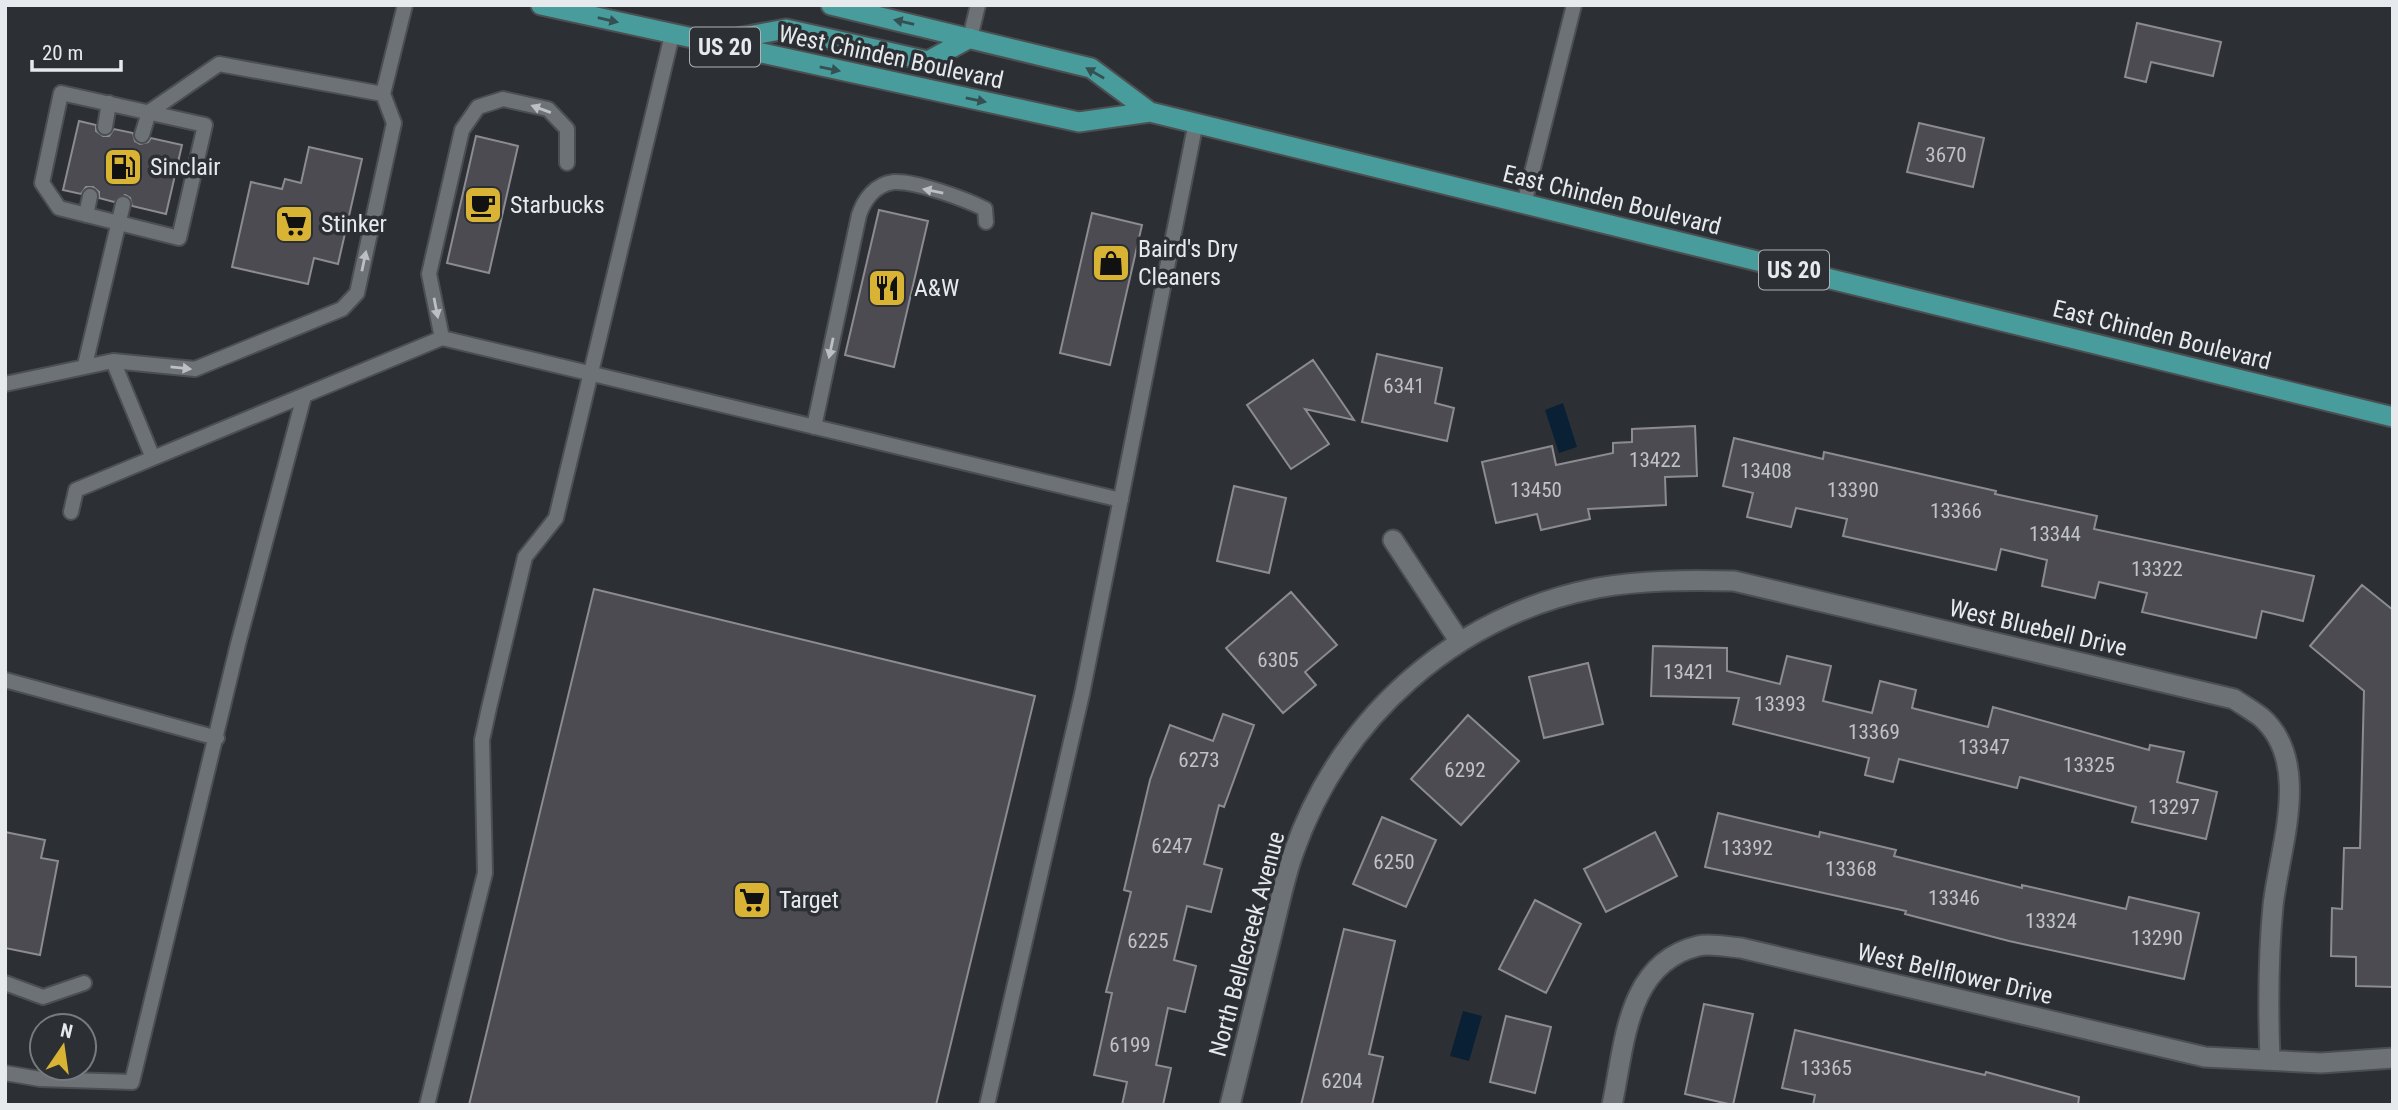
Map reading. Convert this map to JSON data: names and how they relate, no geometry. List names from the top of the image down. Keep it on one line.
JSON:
{"streets":{"main road":["US 20","West Chinden Boulevard","East Chinden Boulevard"],"street":["West Bluebell Drive","North Bellecreek Avenue","West Bellflower Drive"]},"crossings":[["West Chinden Boulevard","East Chinden Boulevard"],["West Bluebell Drive","North Bellecreek Avenue"],["West Bluebell Drive","West Bellflower Drive"]],"places":{"fuel station":["Sinclair"],"cafe":["Starbucks"],"supermarket":["Stinker","Target"],"shop":["Baird's Dry Cleaners"],"restaurant":["A&W"]},"house_numbers":["3670","6341","13422","13408","13450","13390","13366","13344","13322","6305","13421","13393","13369","13347","6273","13325","6292","13297","6247","13392","6250","13368","13346","13324","13290","6225","6199","13365","6204"],"scale_bar":"20 m","north":"top"}
